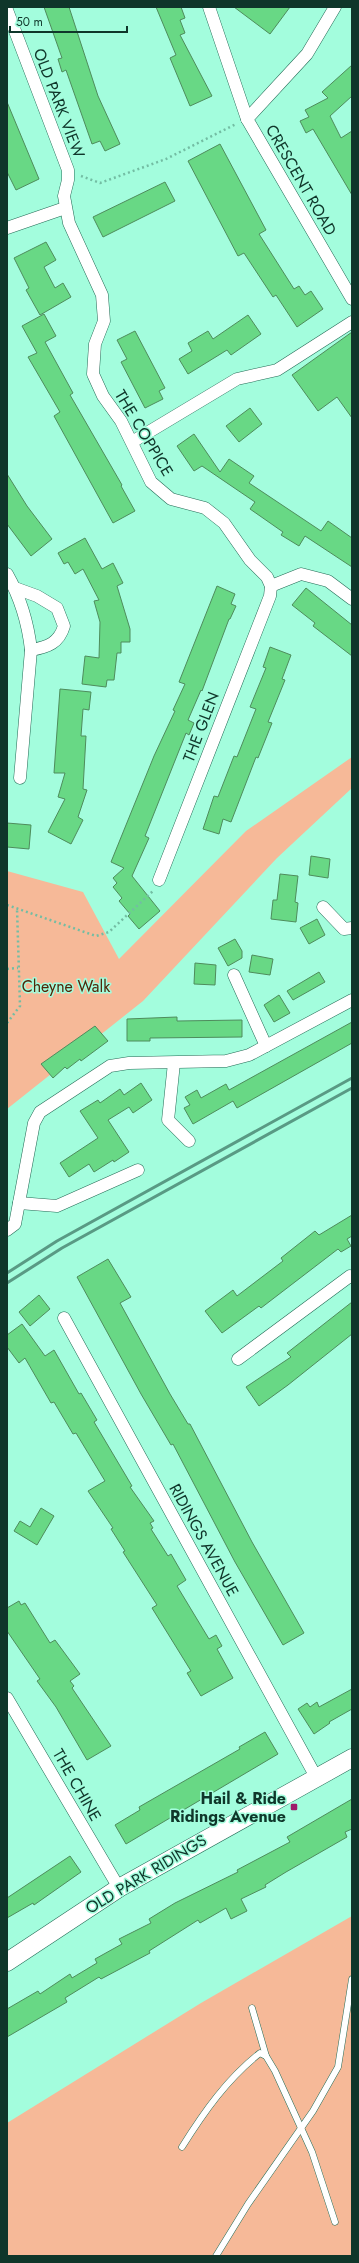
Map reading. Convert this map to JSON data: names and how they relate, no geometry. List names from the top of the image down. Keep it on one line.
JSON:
{"streets":{"street":["OLD PARK VIEW","CRESCENT ROAD","THE COPPICE","THE GLEN","RIDINGS AVENUE","THE CHINE","OLD PARK RIDINGS"]},"crossings":[["OLD PARK VIEW","THE COPPICE"],["THE COPPICE","THE GLEN"],["RIDINGS AVENUE","OLD PARK RIDINGS"],["THE CHINE","OLD PARK RIDINGS"]],"parks":["Cheyne Walk"],"places":{"transit":["Hail & Ride Ridings Avenue"]},"scale_bar":"50 m"}
